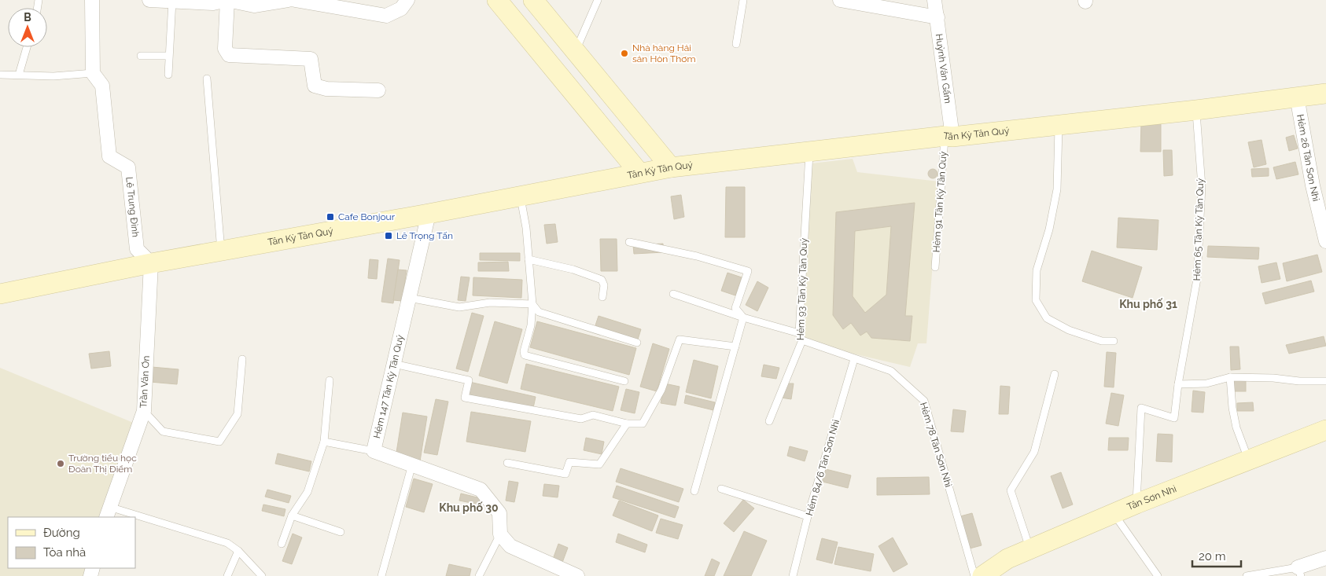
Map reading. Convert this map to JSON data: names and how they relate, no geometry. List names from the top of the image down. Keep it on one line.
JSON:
{"streets":{"main road":["Tân Kỳ Tân Quý","Tân Sơn Nhì"],"street":["Huỳnh Văn Gấm","Hẻm 26 Tân Sơn Nhì","Lê Trung Đình","Trần Văn Ơn","Hẻm 147 Tân Kỳ Tân Quý"],"lane":["Hẻm 91 Tân Kỳ Tân Quý","Hẻm 65 Tân Kỳ Tân Quý","Hẻm 93 Tân Kỳ Tân Quý","Hẻm 78 Tân Sơn Nhì","Hẻm 84/6 Tân Sơn Nhì"]},"crossings":[["Huỳnh Văn Gấm","Tân Kỳ Tân Quý"],["Huỳnh Văn Gấm","Hẻm 91 Tân Kỳ Tân Quý"],["Tân Kỳ Tân Quý","Hẻm 26 Tân Sơn Nhì"],["Tân Kỳ Tân Quý","Hẻm 91 Tân Kỳ Tân Quý"],["Tân Kỳ Tân Quý","Lê Trung Đình"],["Tân Kỳ Tân Quý","Hẻm 65 Tân Kỳ Tân Quý"],["Tân Kỳ Tân Quý","Hẻm 93 Tân Kỳ Tân Quý"],["Tân Kỳ Tân Quý","Trần Văn Ơn"],["Tân Kỳ Tân Quý","Hẻm 147 Tân Kỳ Tân Quý"],["Lê Trung Đình","Trần Văn Ơn"],["Hẻm 65 Tân Kỳ Tân Quý","Tân Sơn Nhì"],["Hẻm 93 Tân Kỳ Tân Quý","Hẻm 78 Tân Sơn Nhì"],["Hẻm 78 Tân Sơn Nhì","Hẻm 84/6 Tân Sơn Nhì"]],"districts":["Khu phố 31","Khu phố 30"],"places":{"other":["Nhà hàng Hải sản Hòn Thơm","Trường tiểu học Đoàn Thị Điểm"],"transit":["Cafe Bonjour","Lê Trọng Tấn"]},"legend":["Đường","Tòa nhà"],"scale_bar":"20 m","north":"top"}
